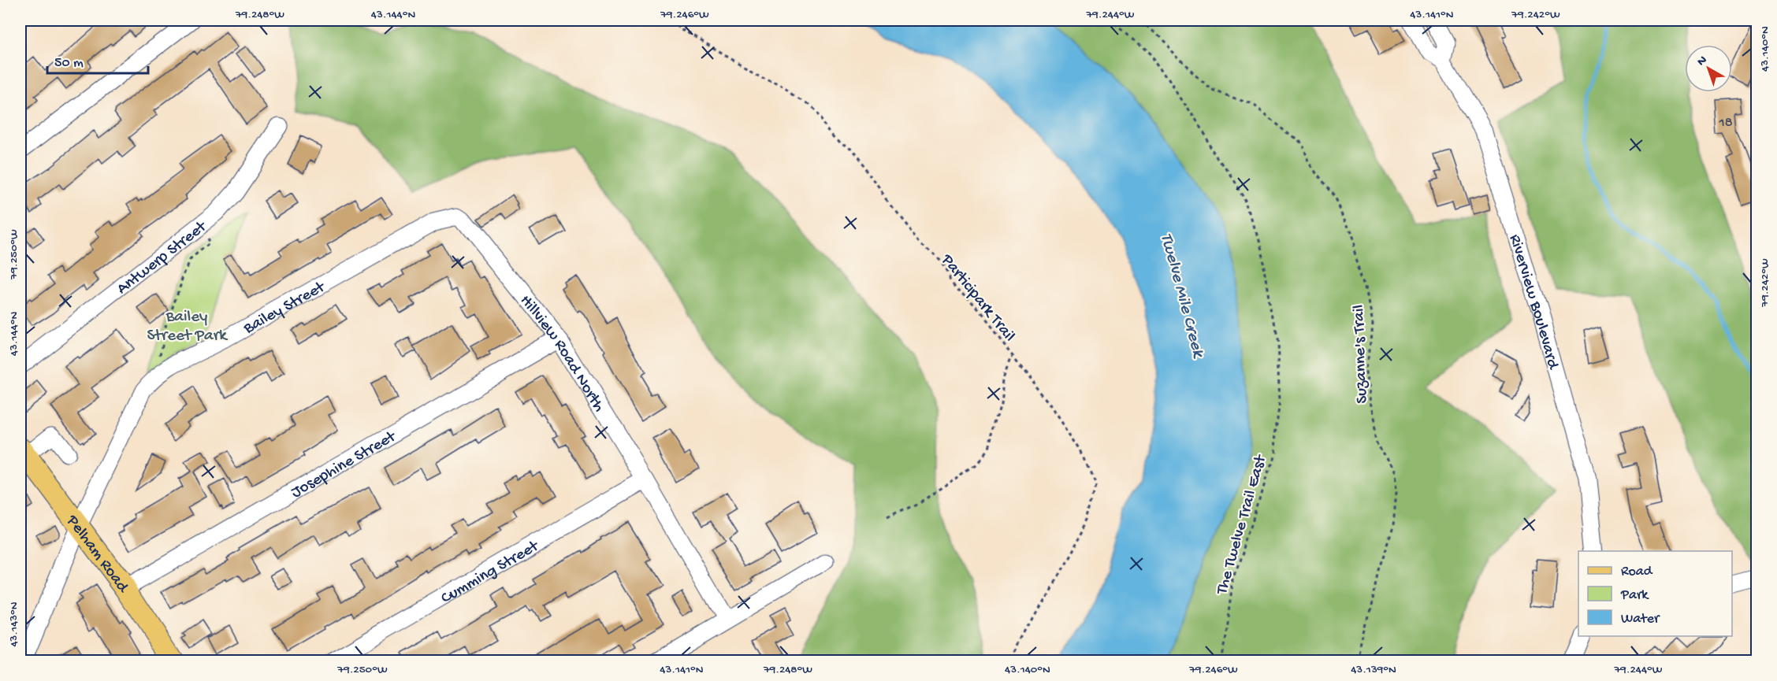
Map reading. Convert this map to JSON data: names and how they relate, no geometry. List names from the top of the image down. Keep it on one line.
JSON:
{"streets":{"main road":["Pelham Road"],"street":["Antwerp Street","Riverview Boulevard","Bailey Street","Hillview Road North","Josephine Street","Cumming Street"],"path":["Participark Trail","Suzanne's Trail","The Twelve Trail East"]},"crossings":[["Bailey Street","Hillview Road North"],["Bailey Street","Pelham Road"],["Hillview Road North","Josephine Street"],["Hillview Road North","Cumming Street"],["Josephine Street","Pelham Road"]],"water":["Twelve Mile Creek"],"parks":["Bailey Street Park"],"house_numbers":["18"],"legend":["Road","Park","Water"],"scale_bar":"50 m","north":"top left","coordinates":["79.248°W","43.144°N","79.246°W","79.244°W","43.141°N","79.242°W","43.140°N","79.250°W","43.143°N","43.139°N"]}
